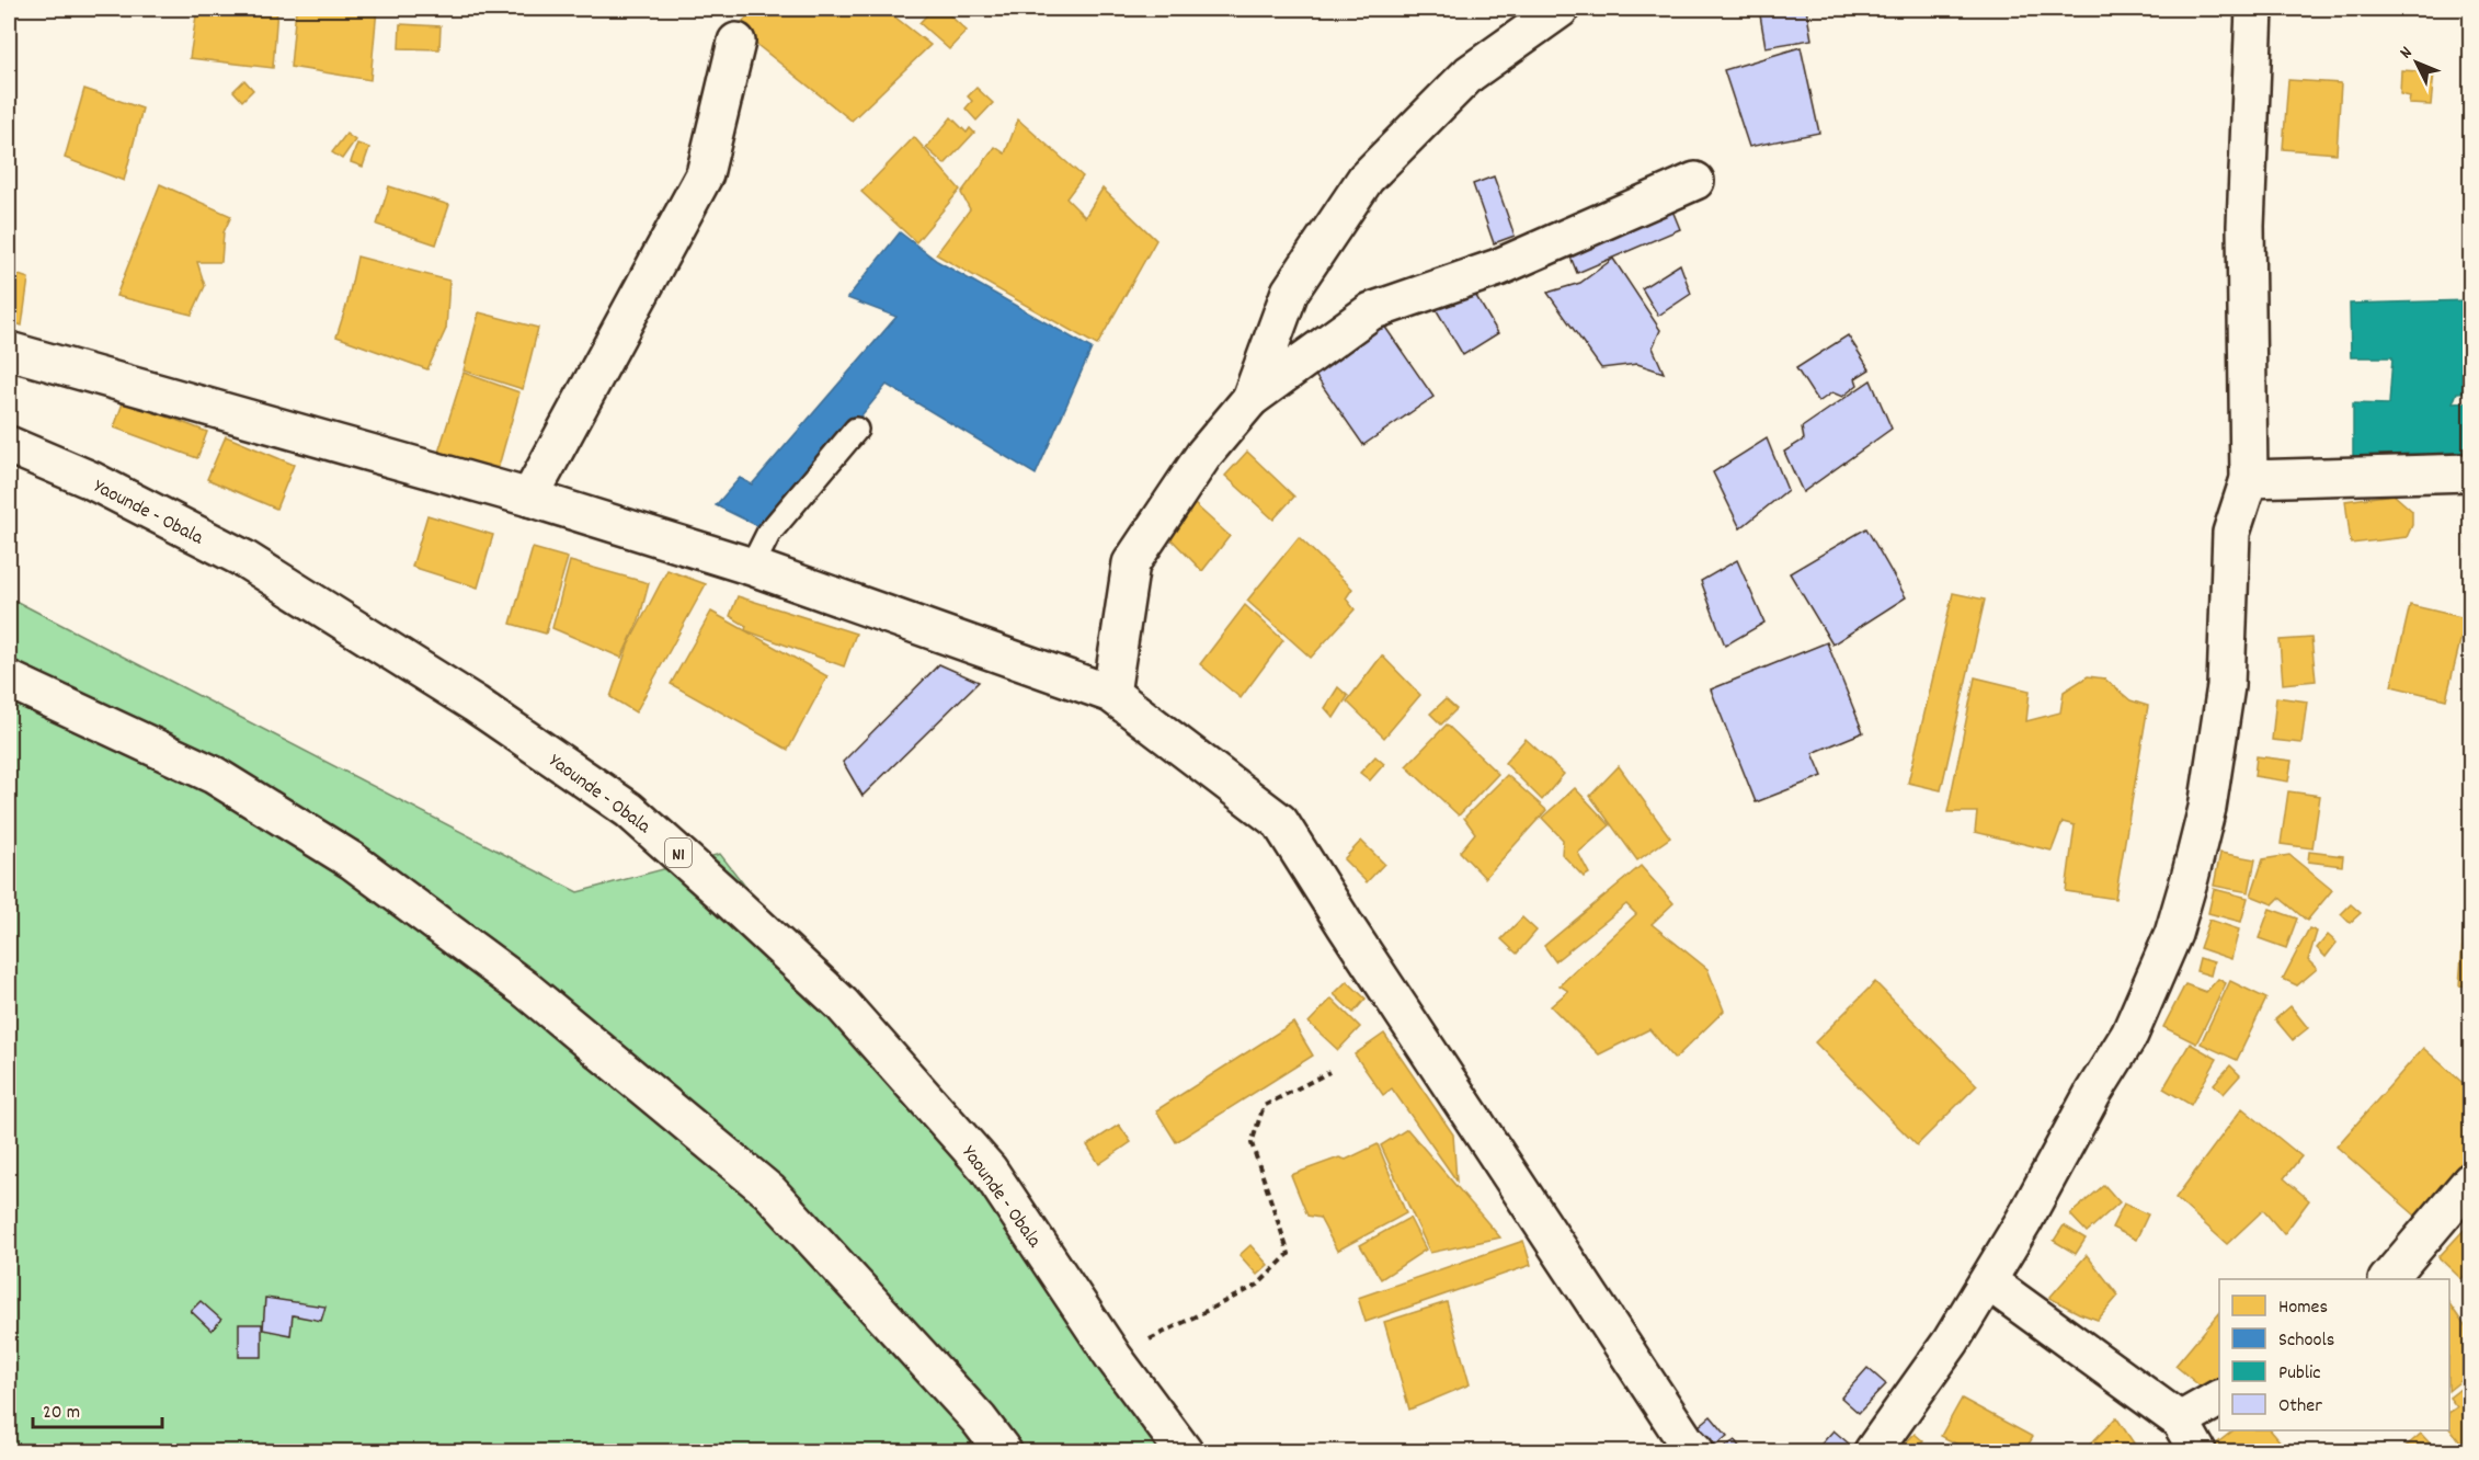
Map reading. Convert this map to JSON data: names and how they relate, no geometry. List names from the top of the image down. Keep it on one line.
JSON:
{"streets":{"main road":["Yaounde - Obala","N1"]},"legend":["Homes","Schools","Public","Other"],"scale_bar":"20 m","north":"top left"}
